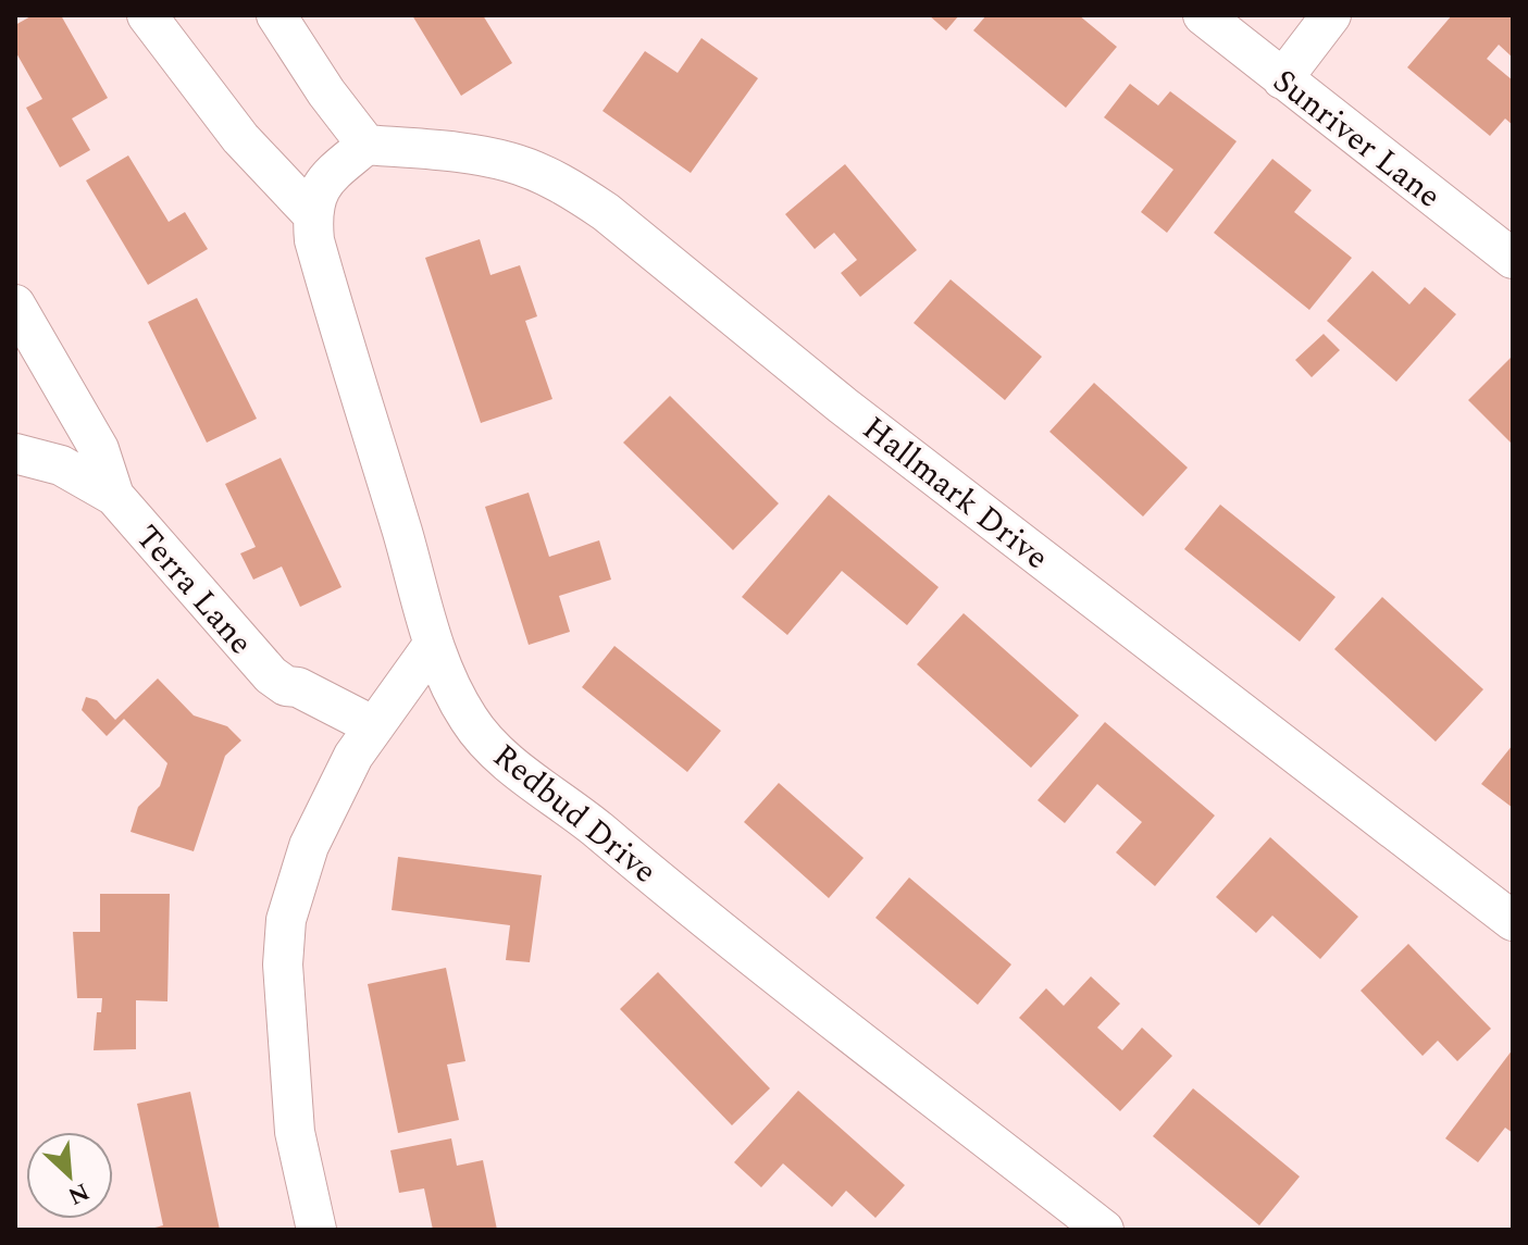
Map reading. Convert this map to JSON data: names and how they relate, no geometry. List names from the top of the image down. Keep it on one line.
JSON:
{"streets":{"street":["Sunriver Lane","Hallmark Drive","Terra Lane","Redbud Drive"]},"north":"bottom right"}
